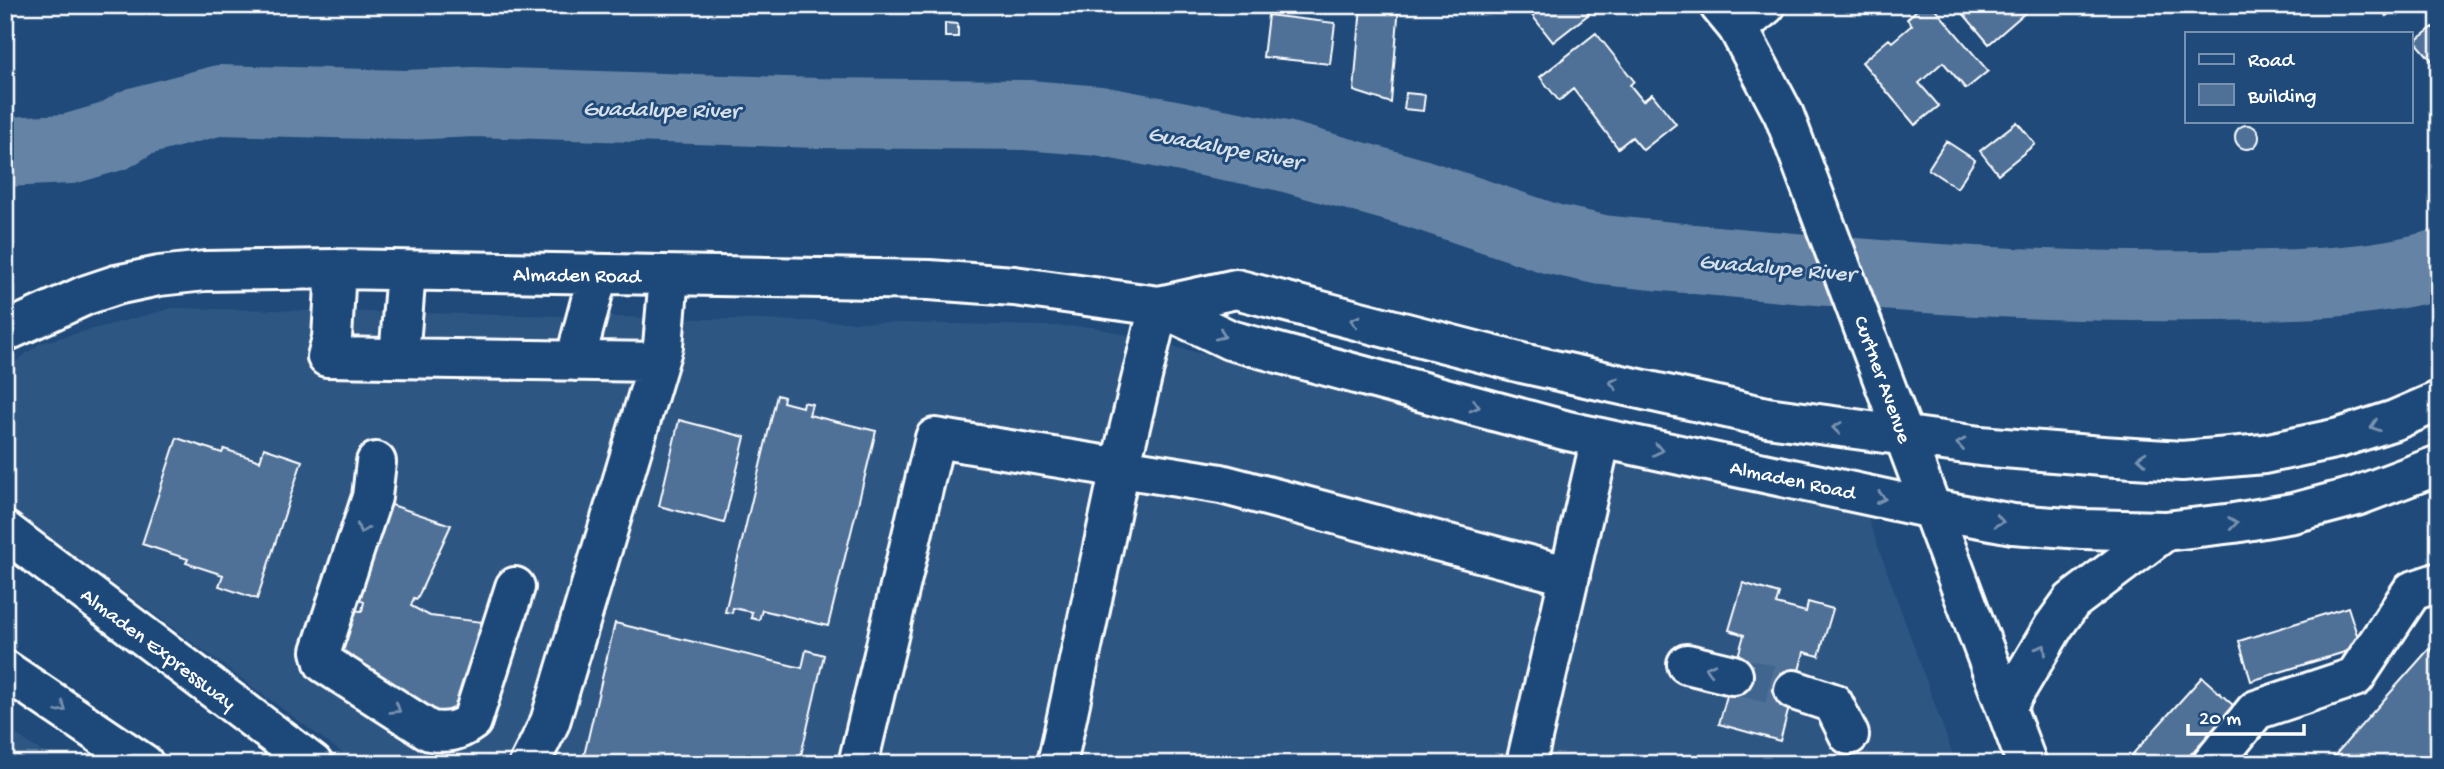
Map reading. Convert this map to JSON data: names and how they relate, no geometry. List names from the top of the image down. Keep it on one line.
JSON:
{"streets":{"street":["Almaden Road","Curtner Avenue","Almaden Expressway"]},"crossings":[["Almaden Road","Curtner Avenue"]],"water":["Guadalupe River"],"legend":["Road","Building"],"scale_bar":"20 m"}
